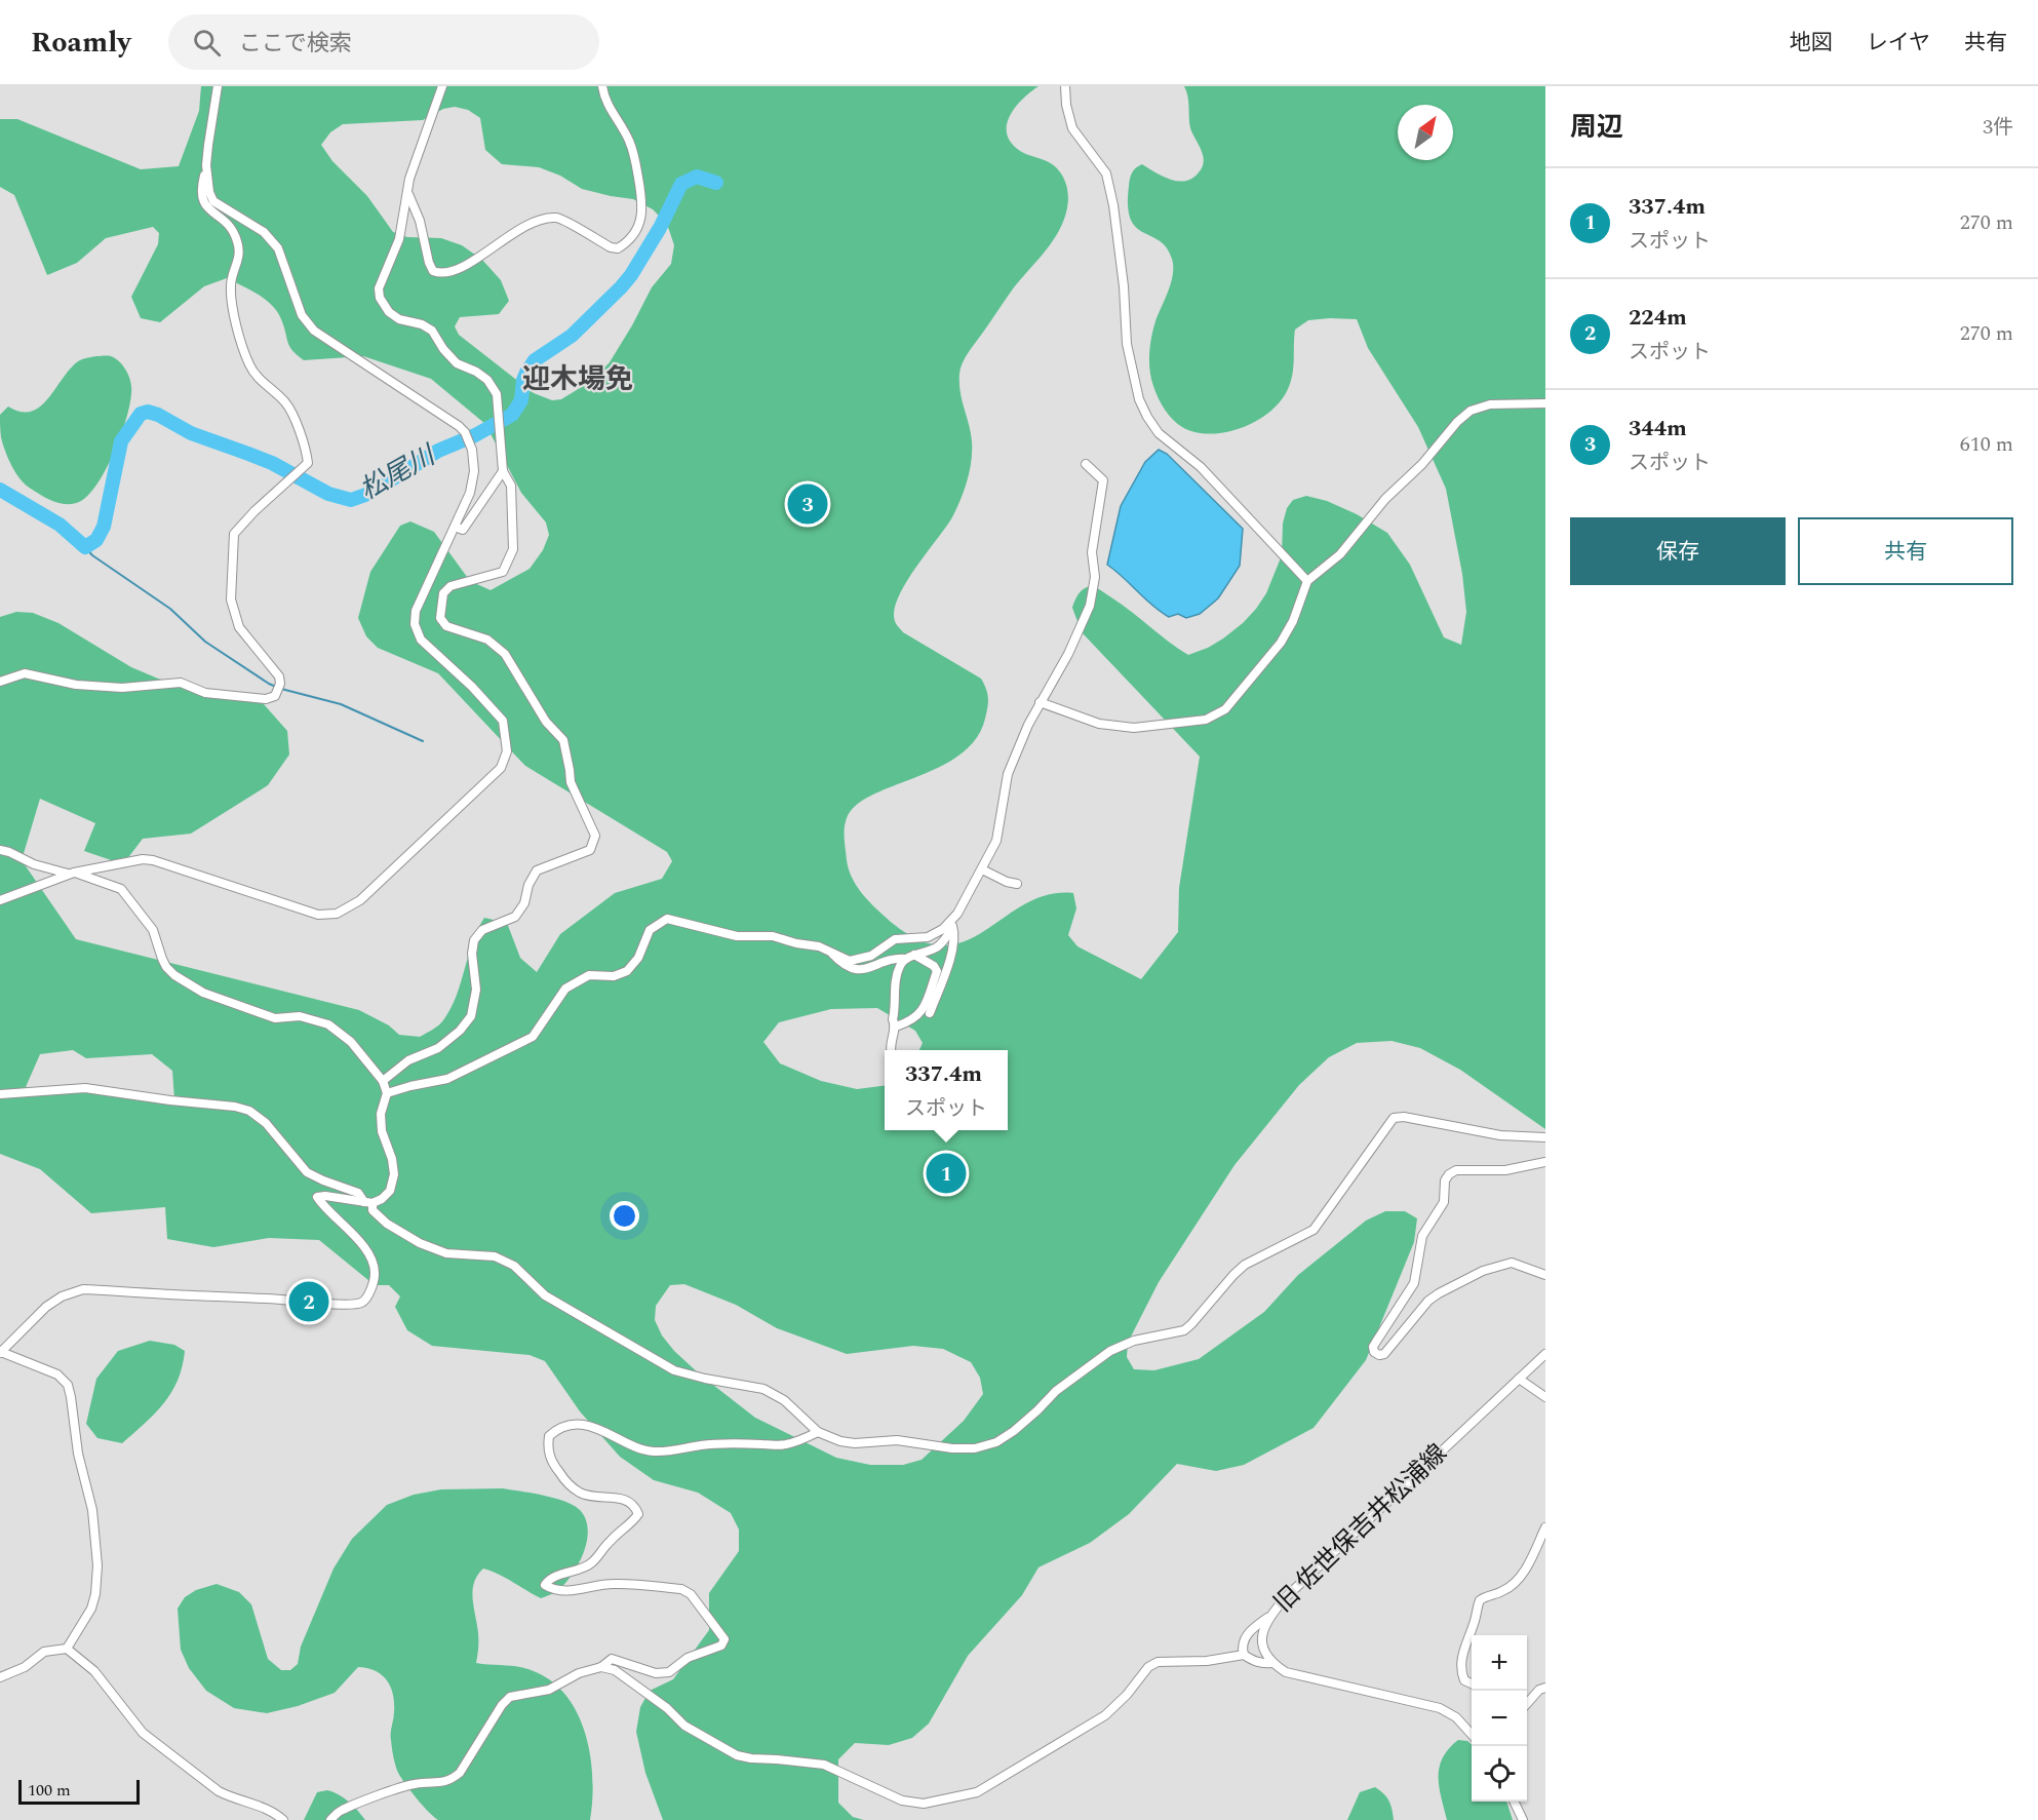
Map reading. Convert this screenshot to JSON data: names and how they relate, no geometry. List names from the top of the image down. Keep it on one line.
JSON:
{"streets":{"street":["旧 佐世保吉井松浦線"]},"districts":["迎木場免"],"water":["松尾川"],"scale_bar":"100 m","north":"top right","page":{"header":"Roamly","search":"ここで検索","nav":["地図","レイヤ","共有"],"heading":["周辺","3件"],"list":[{"mark":"1","name":"337.4m","note":"スポット","value":"270 m"},{"mark":"2","name":"224m","note":"スポット","value":"270 m"},{"mark":"3","name":"344m","note":"スポット","value":"610 m"}],"pins":["3","1","2"],"buttons":["保存","共有"],"popup":["337.4m","スポット"],"map_buttons":["+","−"],"scale":"100 m"}}
